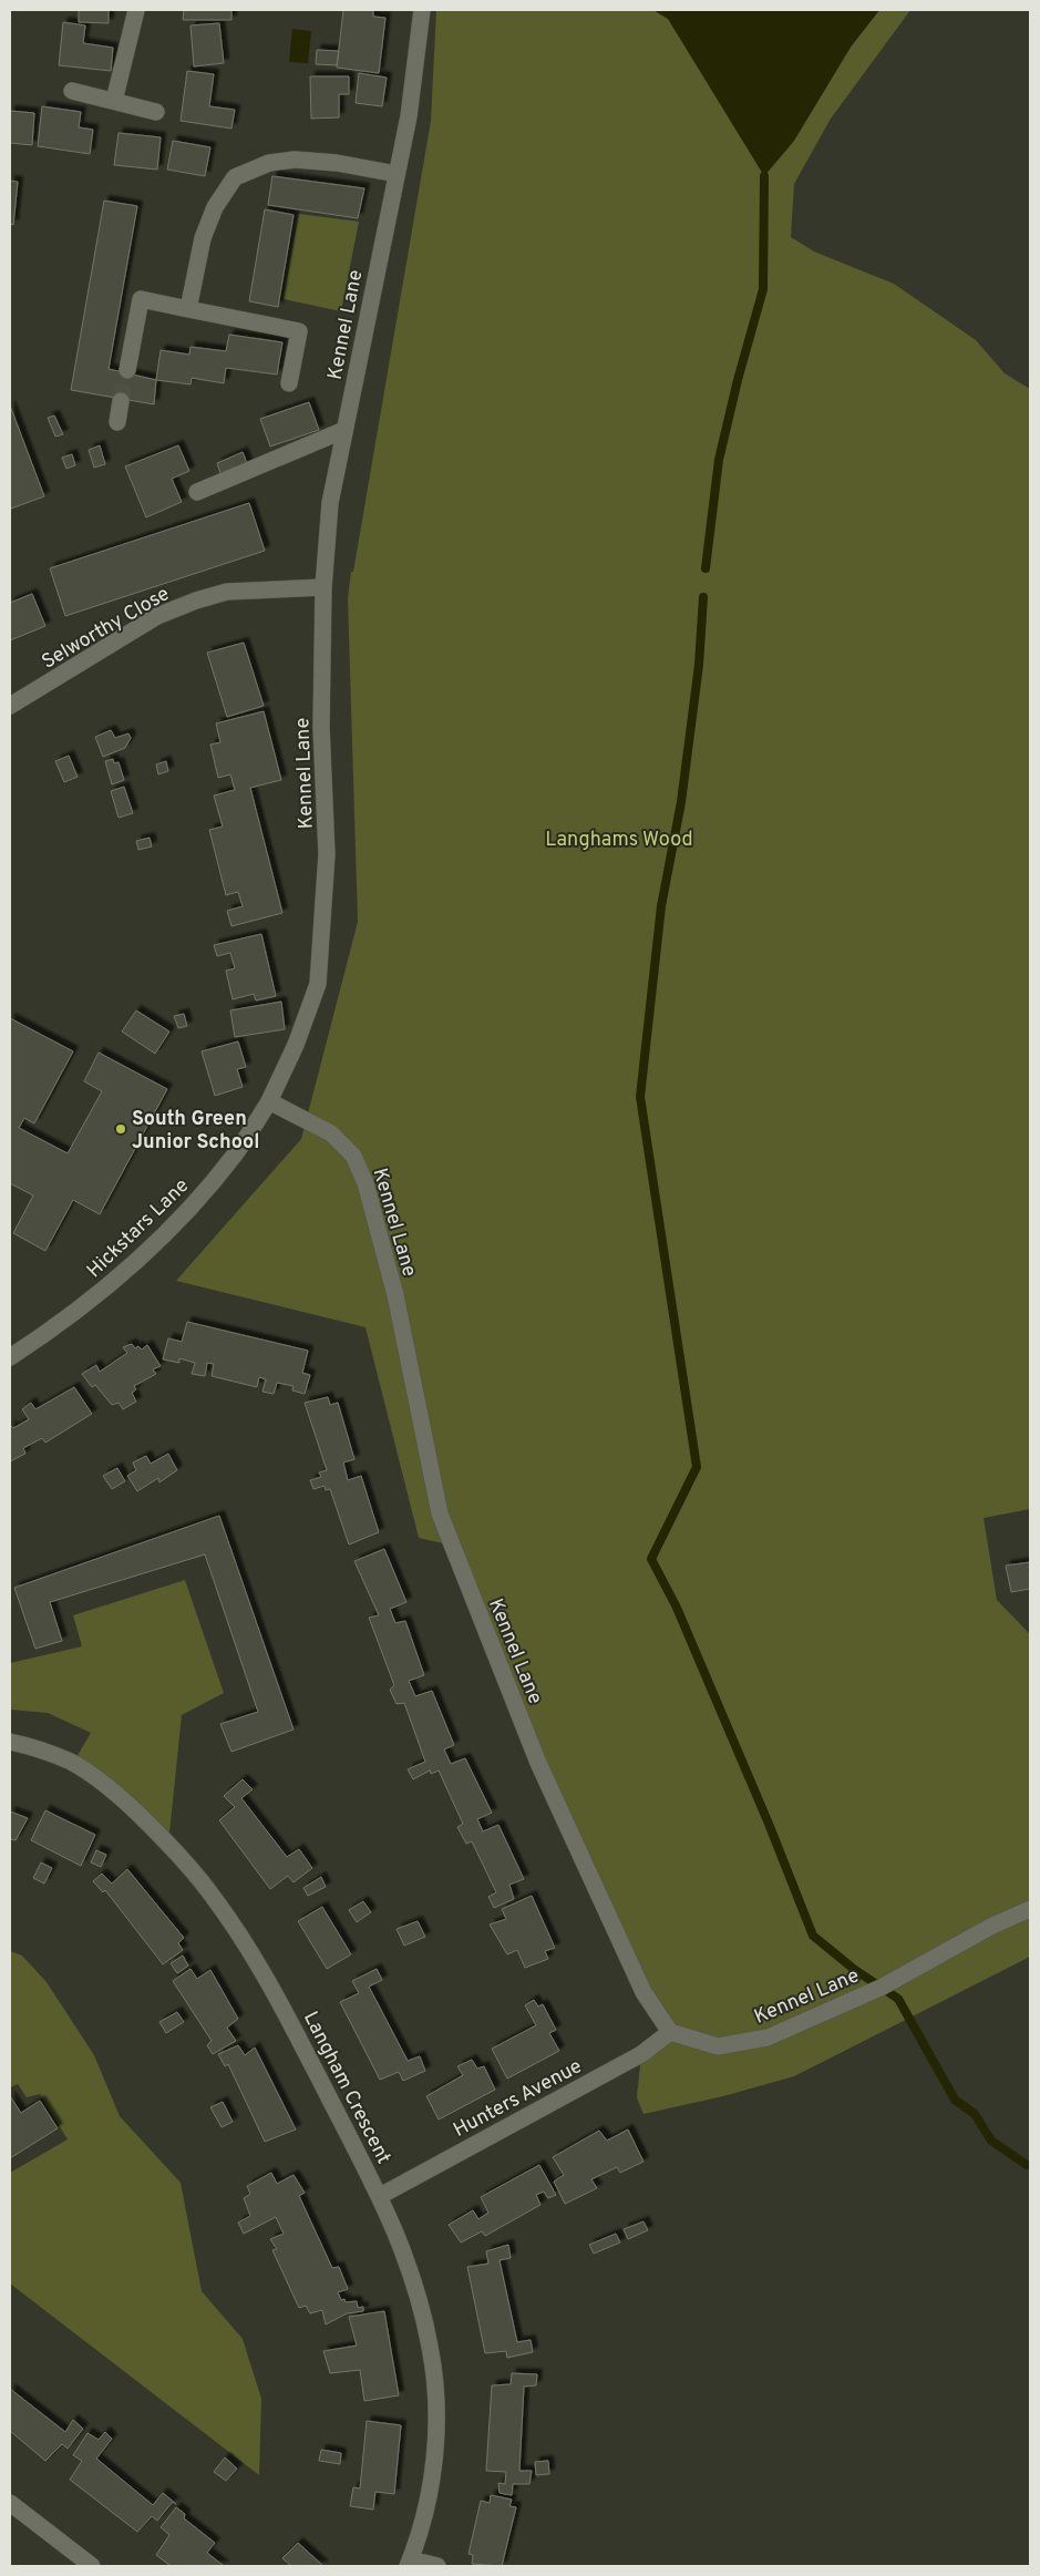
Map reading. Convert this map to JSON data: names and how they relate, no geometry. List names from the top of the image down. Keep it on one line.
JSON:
{"streets":{"street":["Kennel Lane","Selworthy Close","Hickstars Lane","Langham Crescent","Hunters Avenue"]},"crossings":[["Kennel Lane","Selworthy Close"],["Kennel Lane","Hickstars Lane"],["Kennel Lane","Hunters Avenue"],["Langham Crescent","Hunters Avenue"]],"parks":["Langhams Wood"],"places":["South Green Junior School"]}
